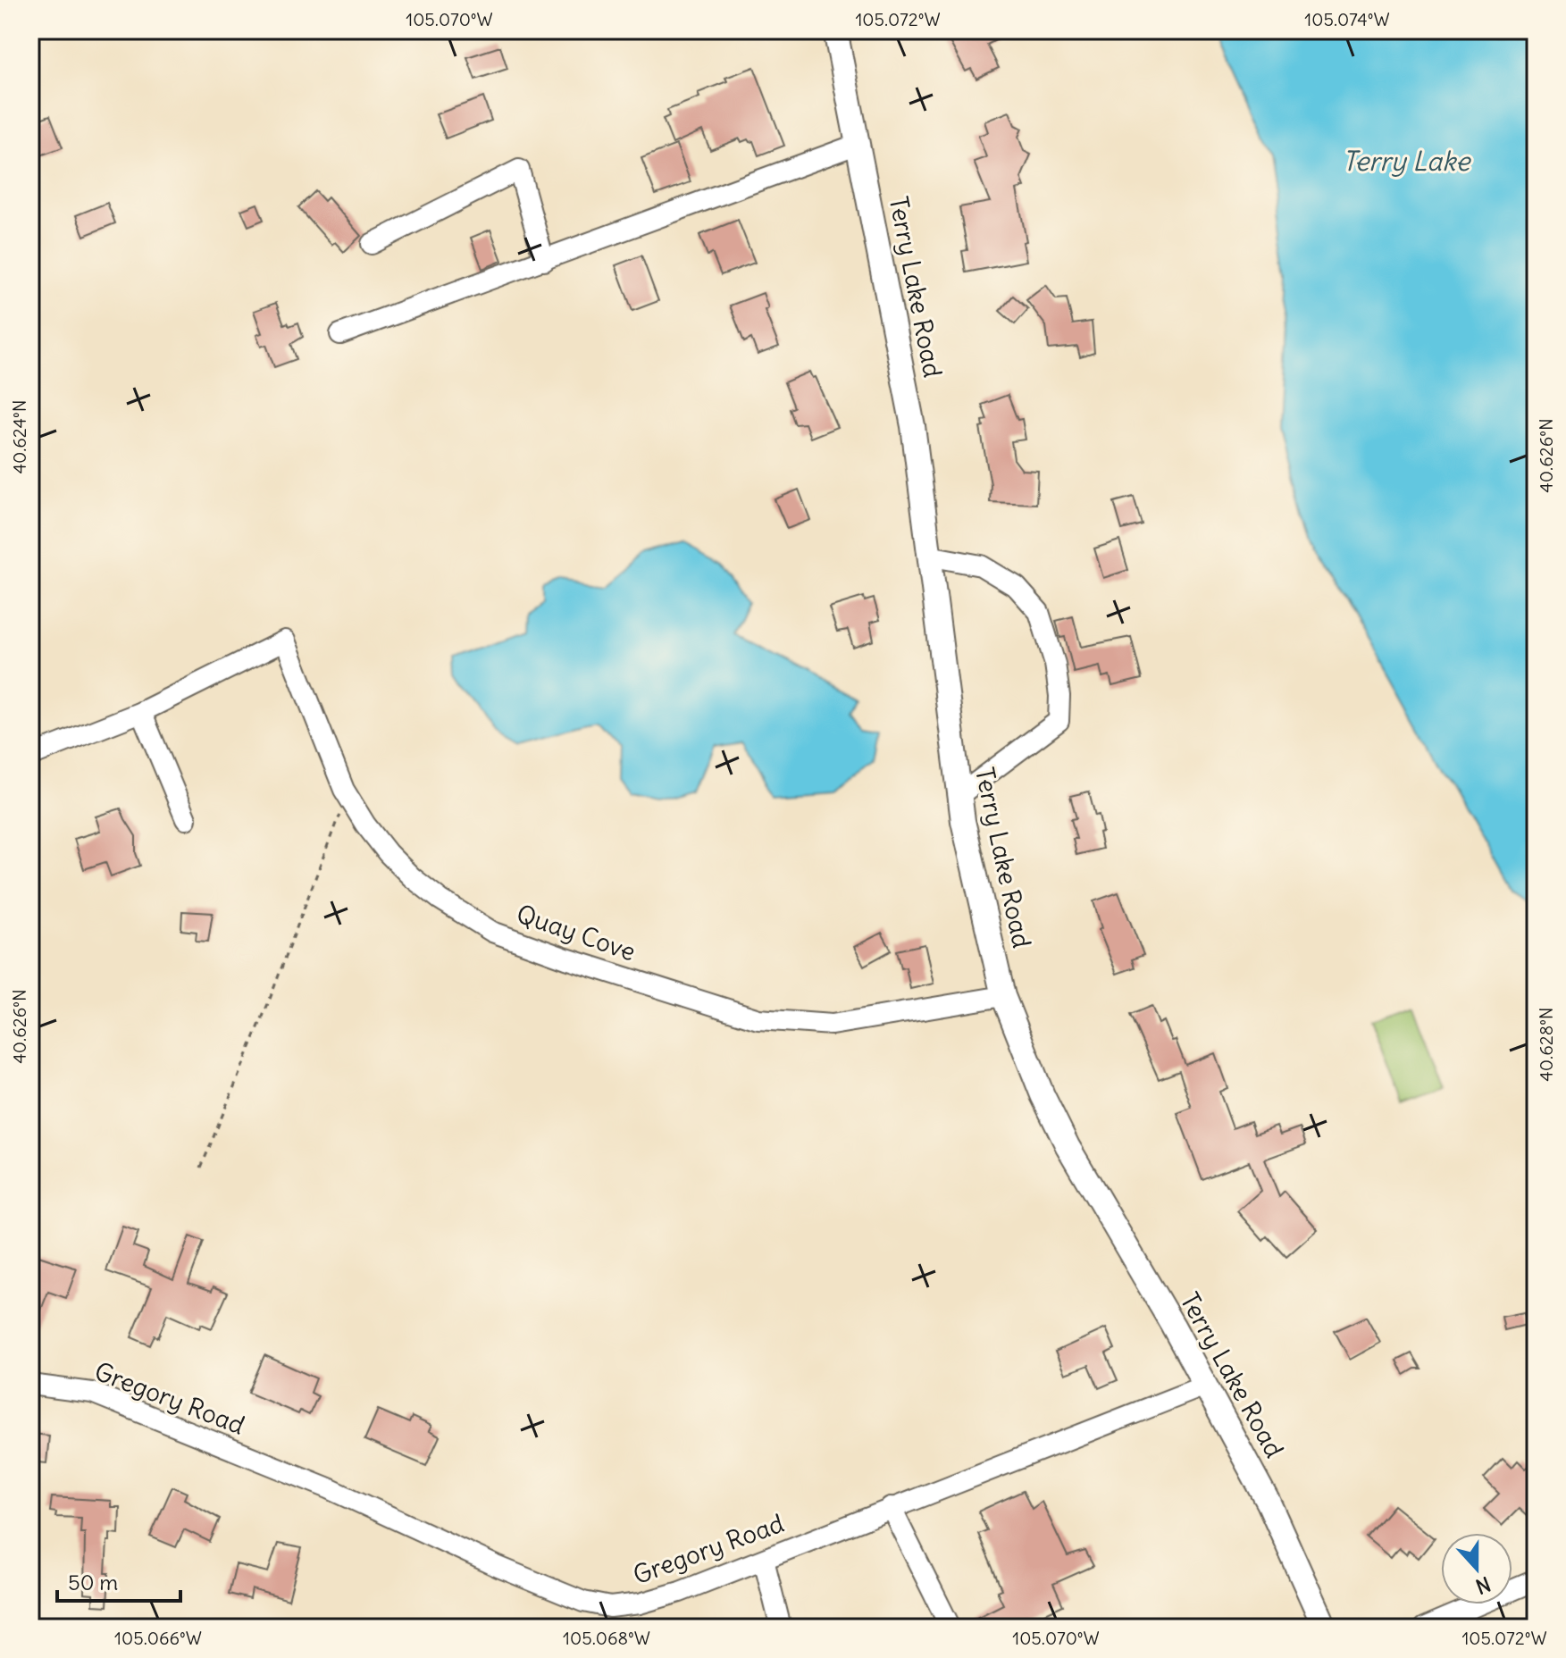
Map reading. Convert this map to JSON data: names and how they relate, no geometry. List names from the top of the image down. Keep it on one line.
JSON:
{"streets":{"main road":["Terry Lake Road"],"street":["Quay Cove","Gregory Road"]},"crossings":[["Terry Lake Road","Quay Cove"],["Terry Lake Road","Gregory Road"]],"water":["Terry Lake"],"scale_bar":"50 m","north":"bottom","coordinates":["105.070°W","105.072°W","105.074°W","40.624°N","40.626°N","40.628°N","105.066°W","105.068°W"]}
